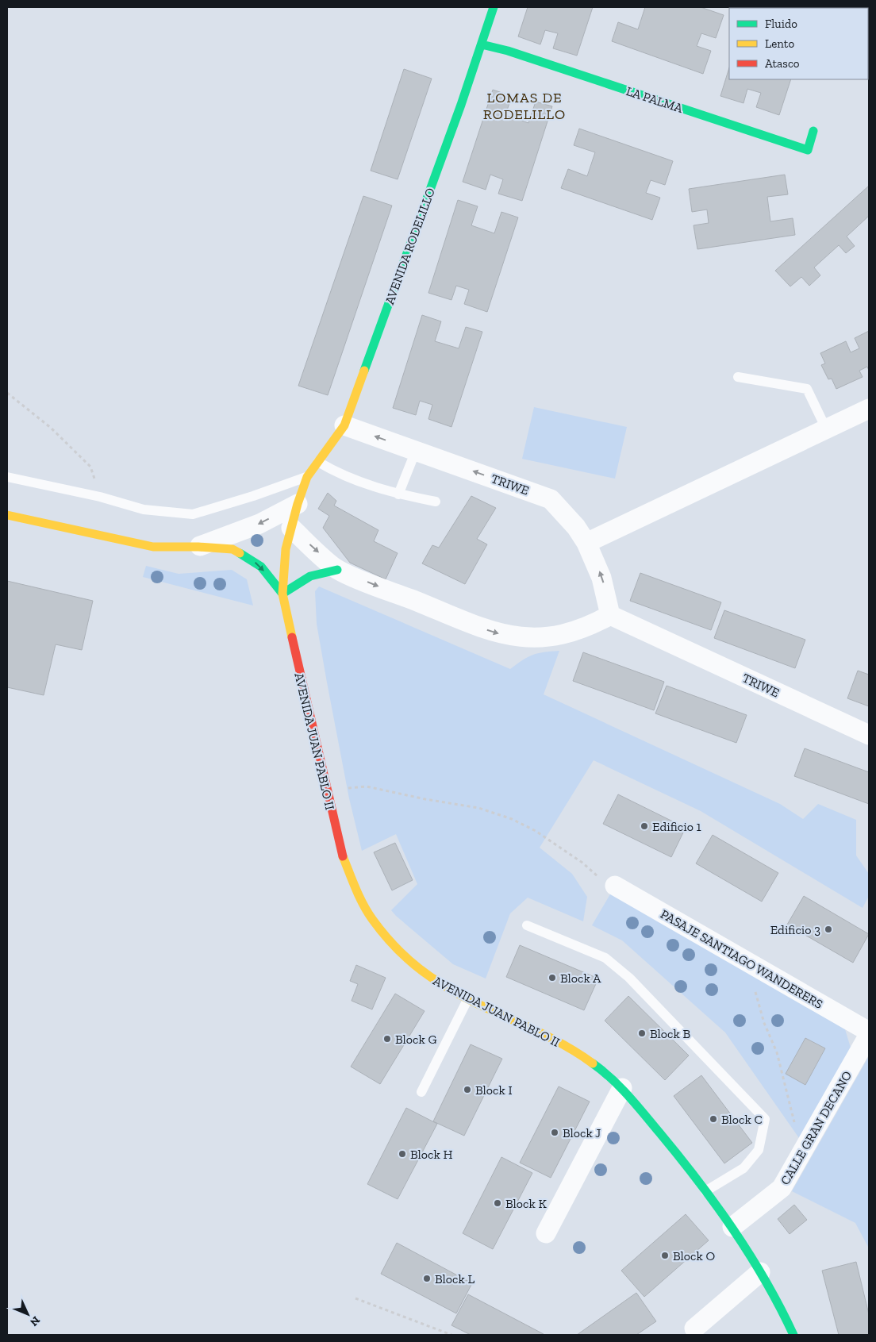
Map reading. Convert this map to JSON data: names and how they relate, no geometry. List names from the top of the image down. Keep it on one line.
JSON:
{"streets":{"street":["LA PALMA","AVENIDA RODELILLO","TRIWE","AVENIDA JUAN PABLO II","PASAJE SANTIAGO WANDERERS","CALLE GRAN DECANO"]},"crossings":[["LA PALMA","AVENIDA RODELILLO"],["AVENIDA RODELILLO","TRIWE"],["AVENIDA RODELILLO","AVENIDA JUAN PABLO II"],["AVENIDA JUAN PABLO II","CALLE GRAN DECANO"],["PASAJE SANTIAGO WANDERERS","CALLE GRAN DECANO"]],"one_way":["TRIWE"],"districts":["LOMAS DE RODELILLO"],"places":["Edificio 1","Edificio 3","Block A","Block B","Block G","Block I","Block C","Block J","Block H","Block K","Block O","Block L"],"legend":["Fluido","Lento","Atasco"],"north":"bottom right"}
